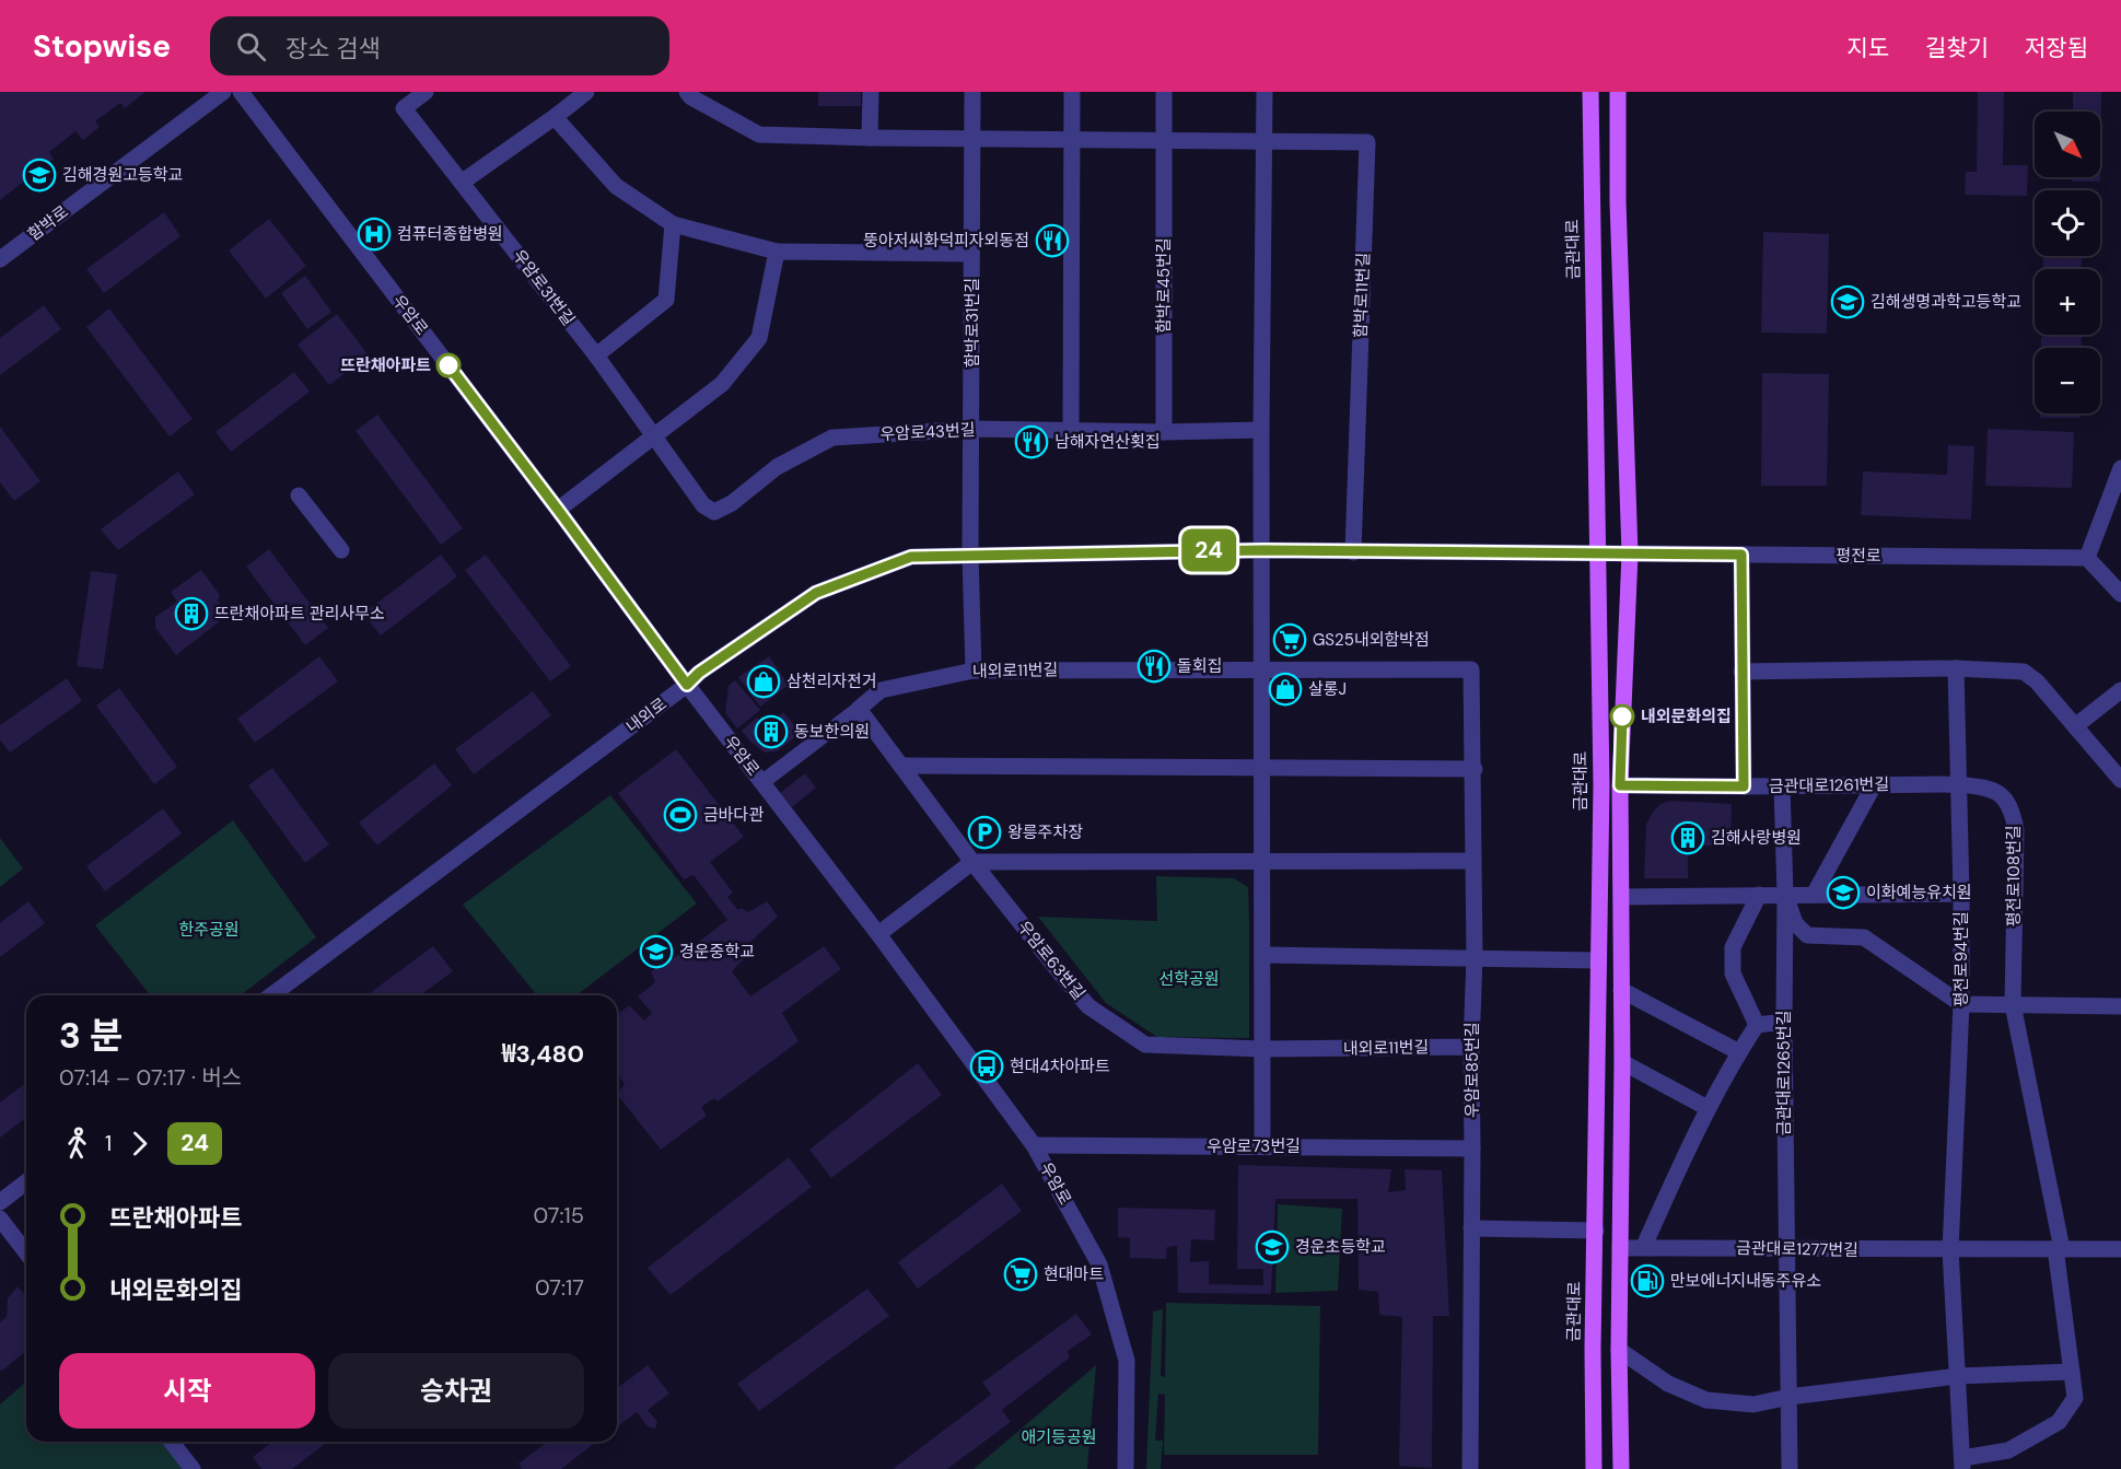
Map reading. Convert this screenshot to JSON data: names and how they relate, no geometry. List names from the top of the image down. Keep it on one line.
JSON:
{"streets":{"main road":["금관대로"],"street":["함박로","함박로45번길","우암로31번길","함박로11번길","우암로","함박로31번길","우암로43번길","평전로","내외로11번길","내외로","금관대로1261번길","평전로108번길","평전로94번길","우암로63번길","우암로85번길","금관대로1265번길","우암로73번길","금관대로1277번길"]},"crossings":[["금관대로","내외로"],["함박로45번길","우암로43번길"],["우암로31번길","우암로43번길"],["함박로11번길","내외로"],["우암로","내외로11번길"],["우암로","내외로"],["우암로","우암로73번길"],["함박로31번길","우암로43번길"],["함박로31번길","내외로11번길"],["함박로31번길","내외로"],["평전로","내외로"],["내외로11번길","우암로63번길"],["내외로11번길","우암로85번길"],["금관대로1261번길","평전로108번길"],["금관대로1261번길","평전로94번길"],["금관대로1261번길","금관대로1265번길"],["평전로108번길","평전로94번길"],["평전로108번길","금관대로1277번길"],["평전로94번길","금관대로1277번길"],["우암로85번길","우암로73번길"],["금관대로1265번길","금관대로1277번길"]],"parks":["한주공원","선학공원","애기등공원"],"places":{"school or university":["김해경원고등학교","김해생명과학고등학교","이화예능유치원","경운중학교","경운초등학교"],"hospital":["컴퓨터종합병원"],"restaurant":["뚱아저씨화덕피자외동점","남해자연산횟집","돌회집"],"other":["뜨란채아파트","내외문화의집"],"building":["뜨란채아파트 관리사무소","동보한의원","김해사랑병원"],"supermarket":["GS25내외함박점","현대마트"],"shop":["삼천리자전거","살롱J"],"sports":["금바다관"],"parking":["왕릉주차장"],"bus stop":["현대4차아파트"],"fuel station":["만보에너지내동주유소"]},"lines":["bus line 24"],"north":"bottom right","page":{"header":"Stopwise","search":"장소 검색","nav":["지도","길찾기","저장됨"],"on_map":"24","map_buttons":["+","−"],"heading":["3 분","07:14 – 07:17 · 버스","₩3,480"],"legs":["1","24"],"list":[{"name":"뜨란채아파트","value":"07:15"},{"name":"내외문화의집","value":"07:17"}],"buttons":["시작","승차권"]}}
